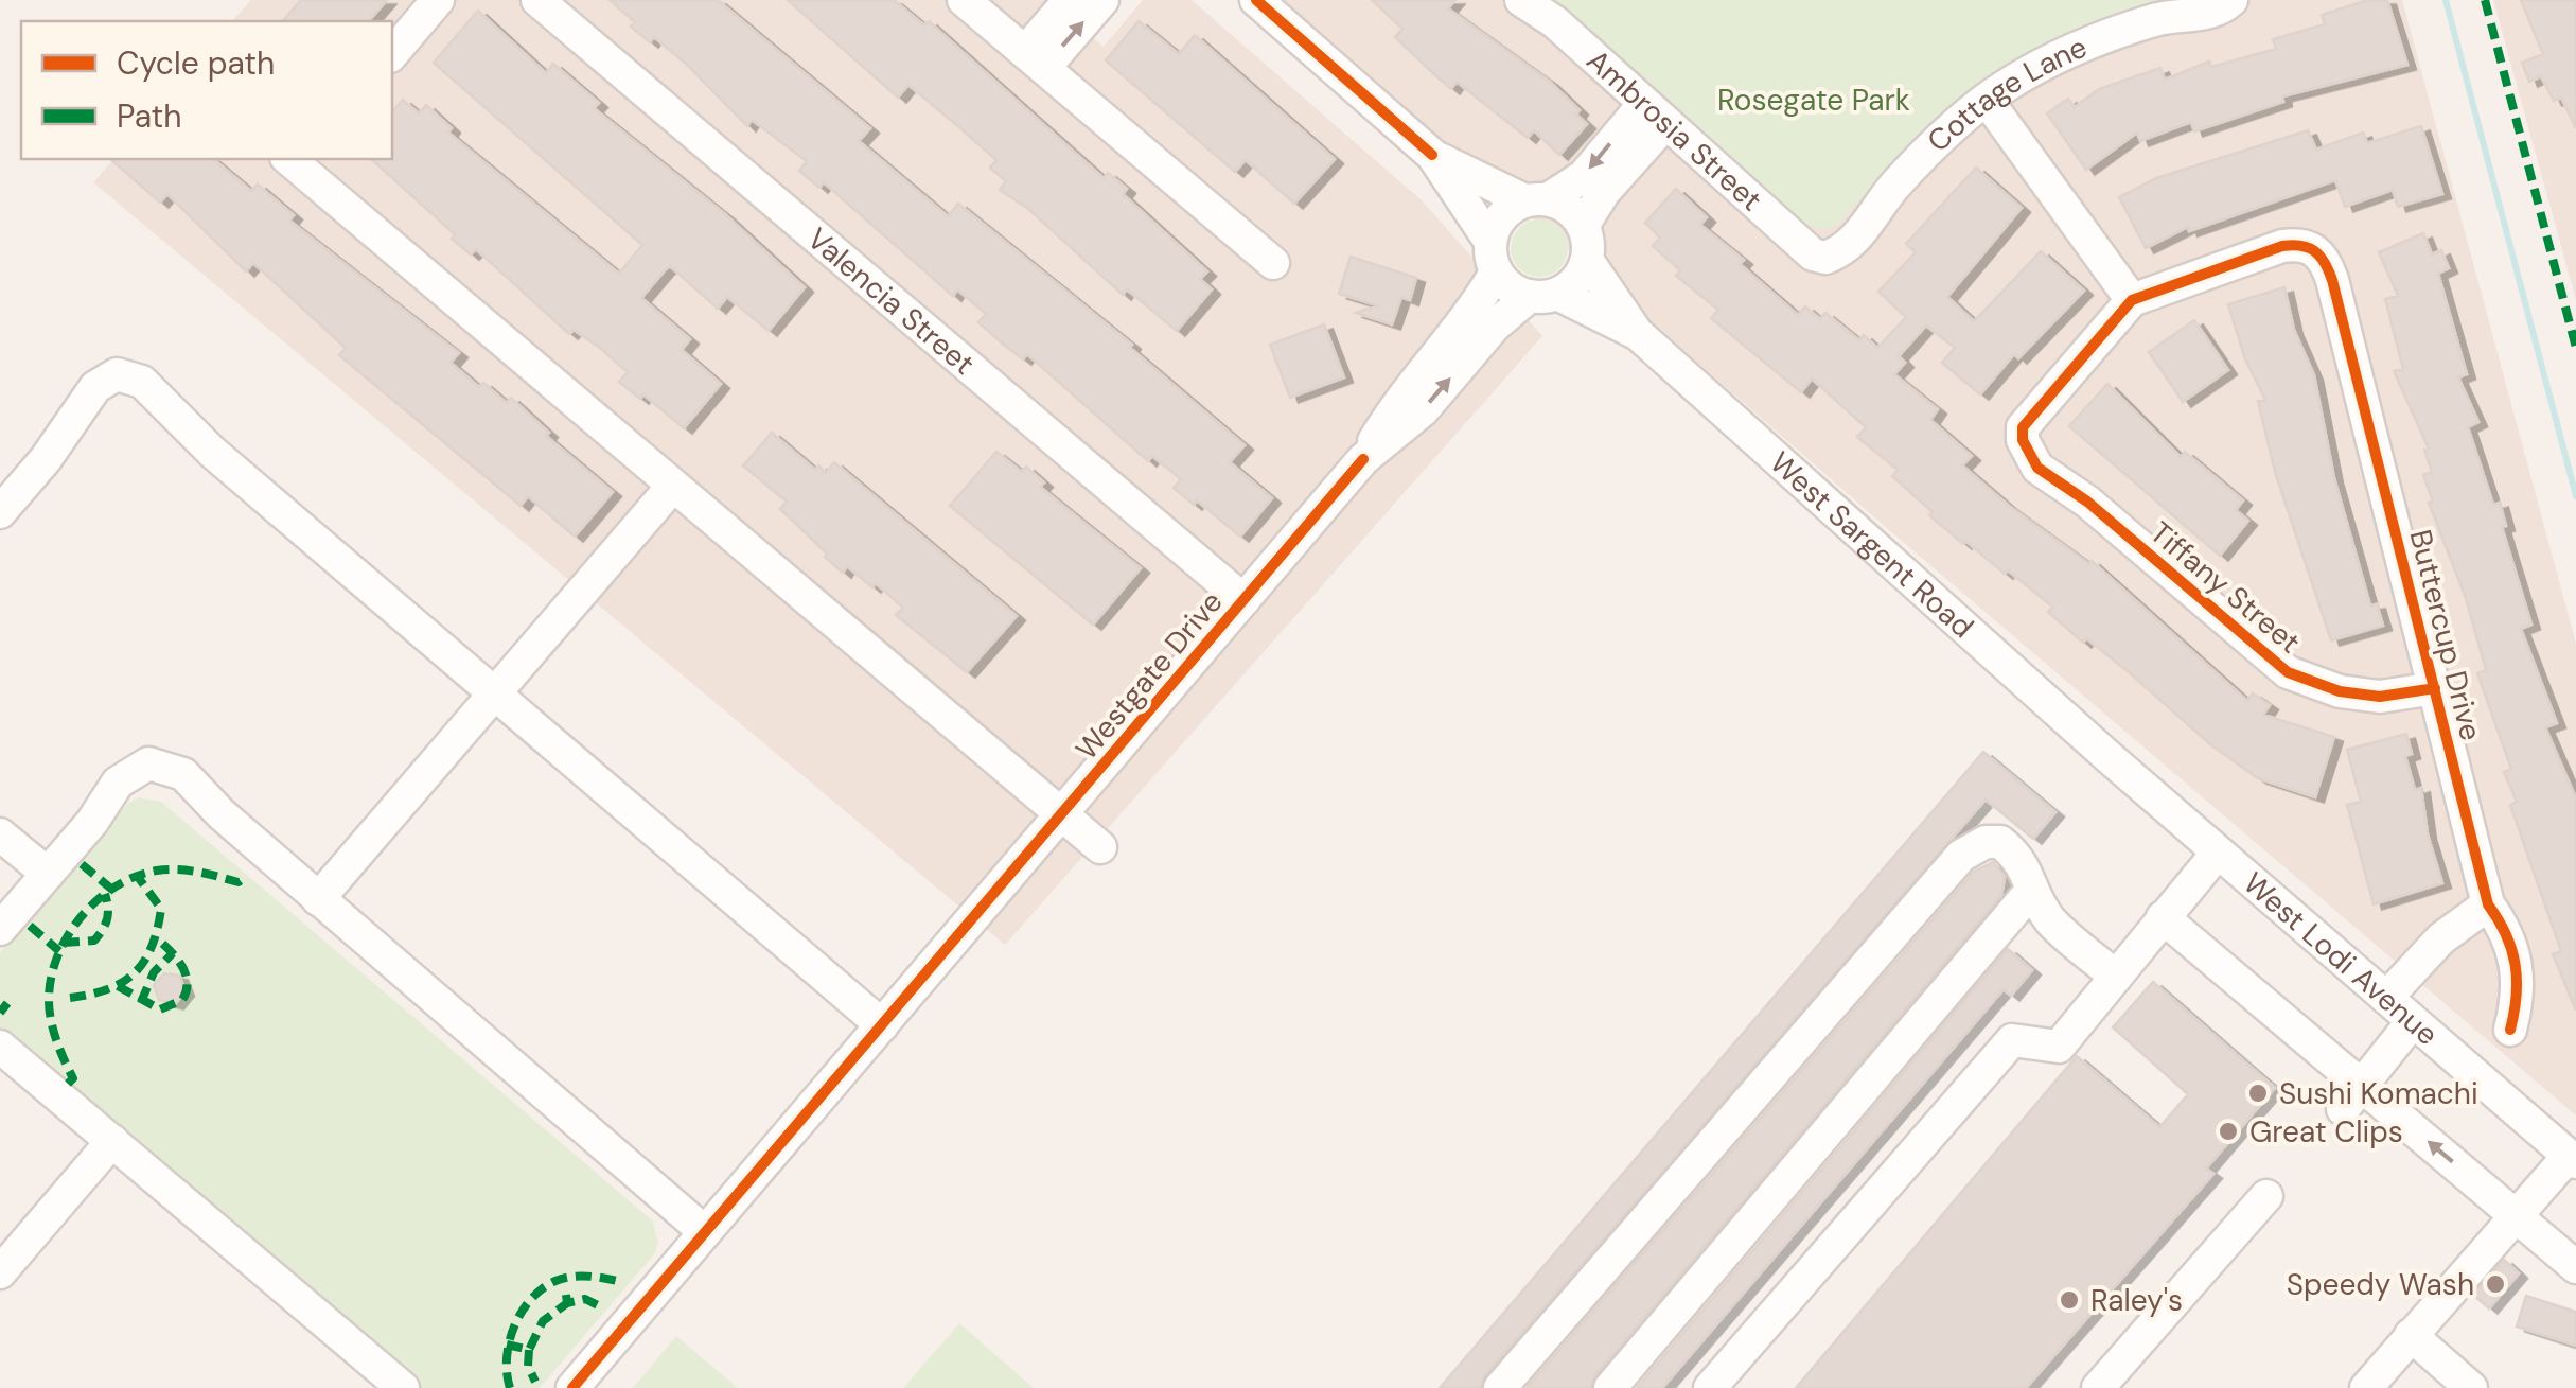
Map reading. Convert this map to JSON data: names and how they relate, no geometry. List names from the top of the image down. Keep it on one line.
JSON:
{"streets":{"street":["Cottage Lane","Ambrosia Street","Valencia Street","West Sargent Road","Tiffany Street","Buttercup Drive","Westgate Drive","West Lodi Avenue"]},"crossings":[["Cottage Lane","Ambrosia Street"],["Valencia Street","Westgate Drive"],["West Sargent Road","Westgate Drive"],["West Sargent Road","West Lodi Avenue"],["Tiffany Street","Buttercup Drive"]],"parks":["Rosegate Park"],"places":["Sushi Komachi","Great Clips","Speedy Wash","Raley's"],"legend":["Cycle path","Path"]}
